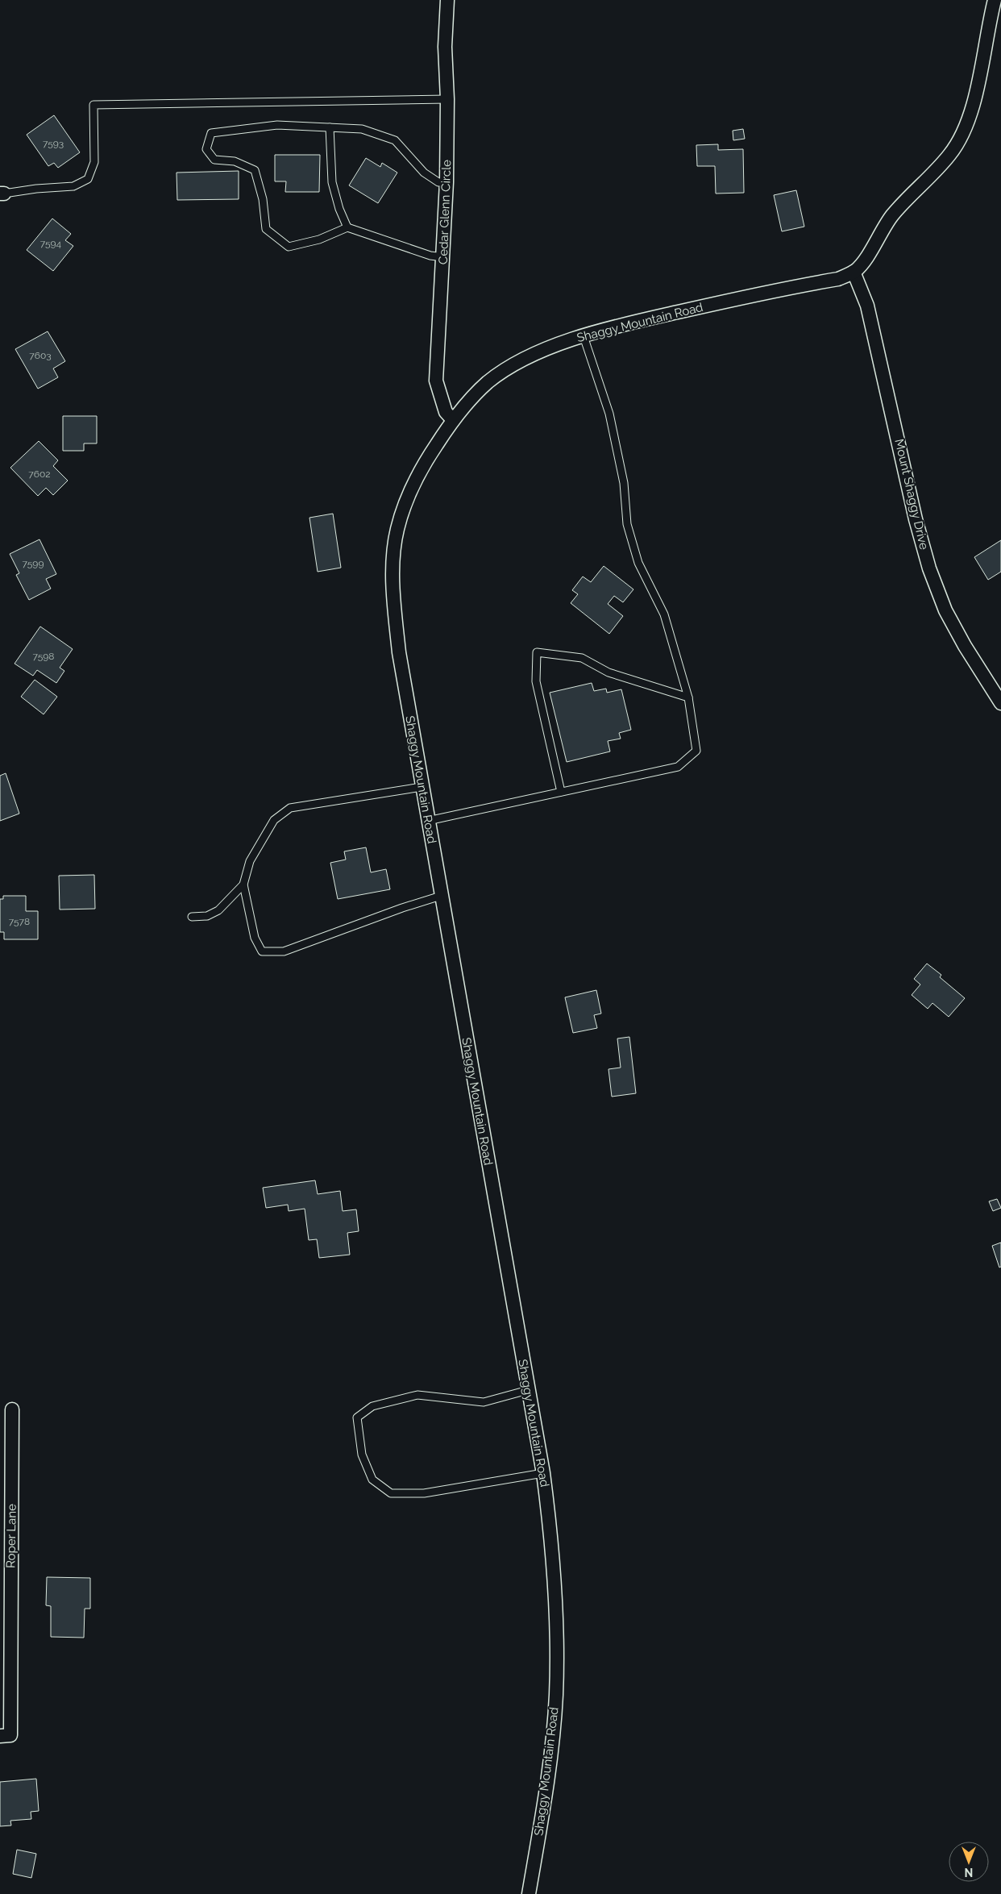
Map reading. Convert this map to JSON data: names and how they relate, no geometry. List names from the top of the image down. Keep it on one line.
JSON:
{"streets":{"street":["Cedar Glenn Circle","Shaggy Mountain Road","Mount Shaggy Drive","Roper Lane"]},"crossings":[["Cedar Glenn Circle","Shaggy Mountain Road"],["Shaggy Mountain Road","Mount Shaggy Drive"]],"house_numbers":["7593","7594","7603","7602","7599","7598","7578"],"north":"bottom"}
